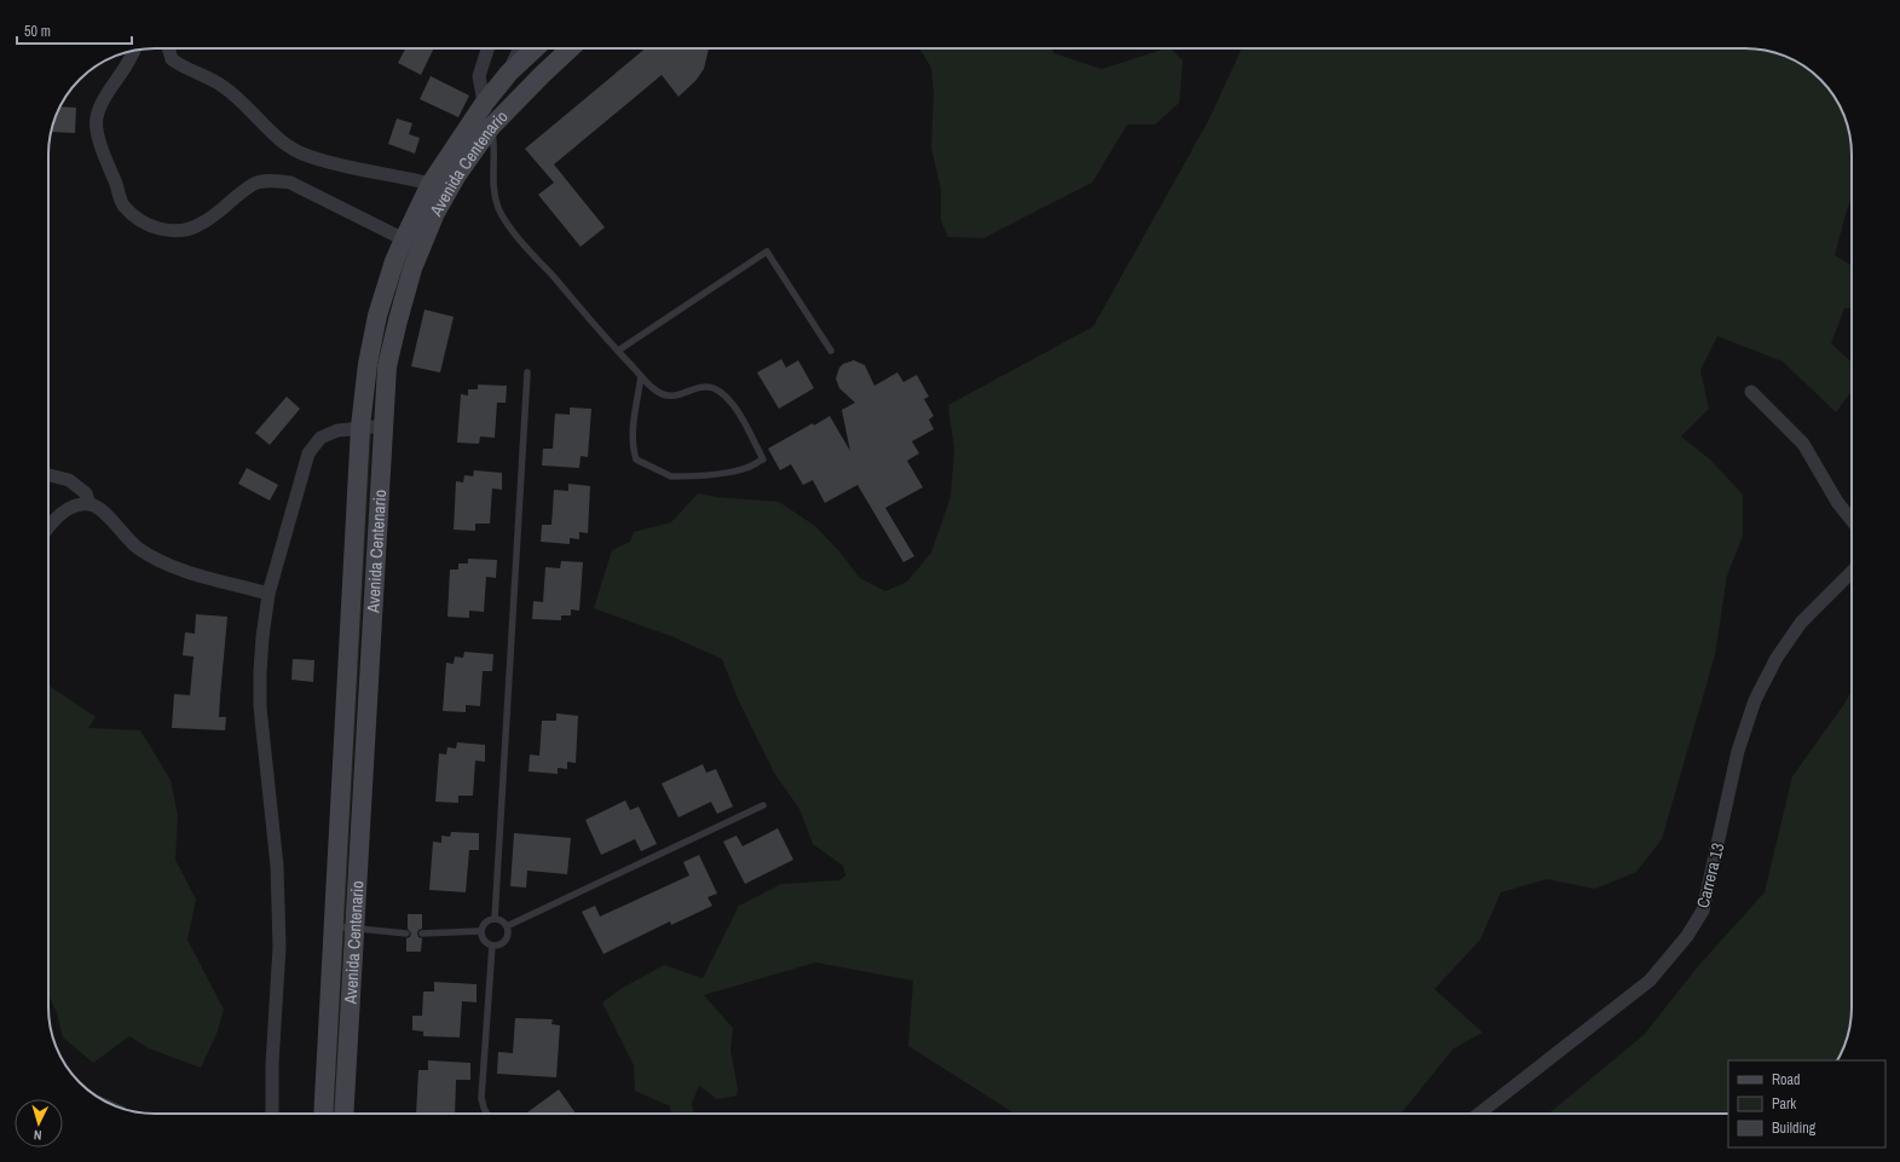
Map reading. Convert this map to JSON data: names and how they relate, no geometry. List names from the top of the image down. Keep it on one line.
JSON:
{"streets":{"main road":["Avenida Centenario"],"street":["Carrera 13"]},"legend":["Road","Park","Building"],"scale_bar":"50 m","north":"bottom"}
